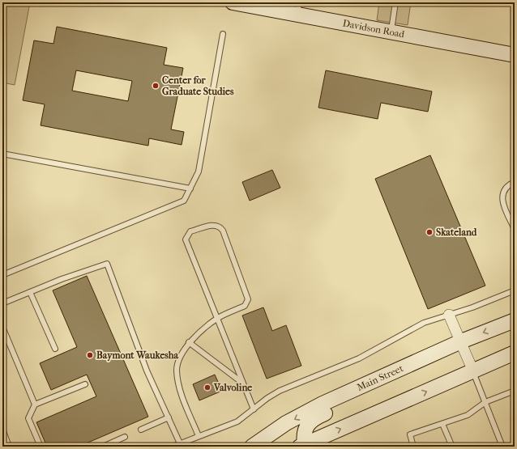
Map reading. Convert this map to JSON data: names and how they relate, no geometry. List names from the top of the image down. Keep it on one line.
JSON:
{"streets":{"main road":["Davidson Road","Main Street"]},"places":["Center for Graduate Studies","Skateland","Baymont Waukesha","Valvoline"]}
